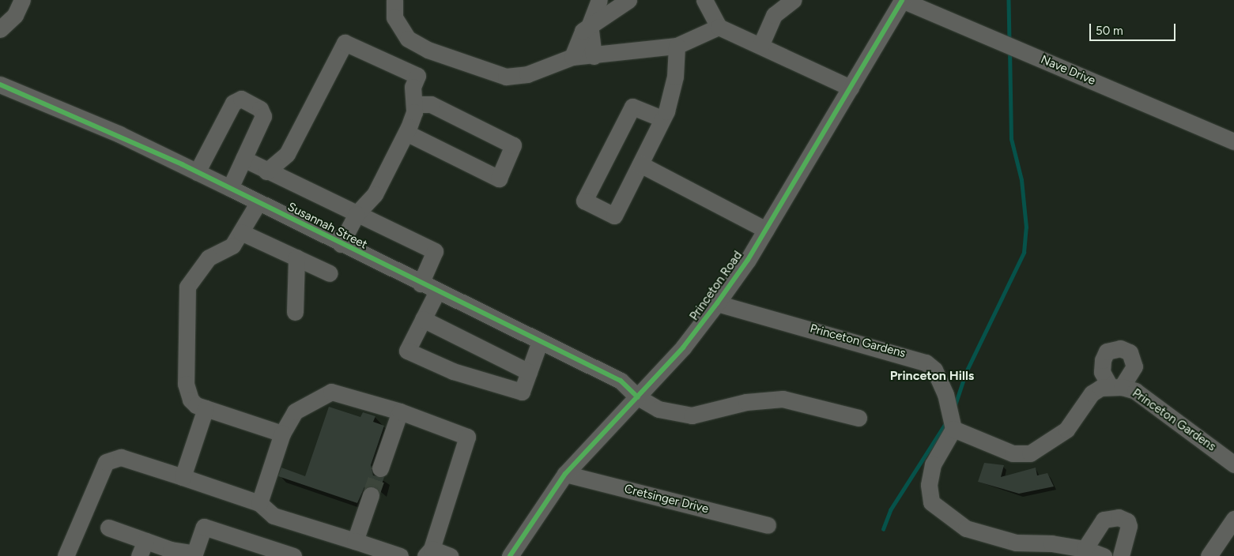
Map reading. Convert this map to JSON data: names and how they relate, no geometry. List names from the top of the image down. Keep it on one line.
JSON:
{"streets":{"street":["Nave Drive","Susannah Street","Princeton Road","Princeton Gardens","Cretsinger Drive"]},"crossings":[["Nave Drive","Princeton Road"],["Susannah Street","Princeton Road"],["Princeton Road","Princeton Gardens"],["Princeton Road","Cretsinger Drive"]],"districts":["Princeton Hills"],"scale_bar":"50 m"}
